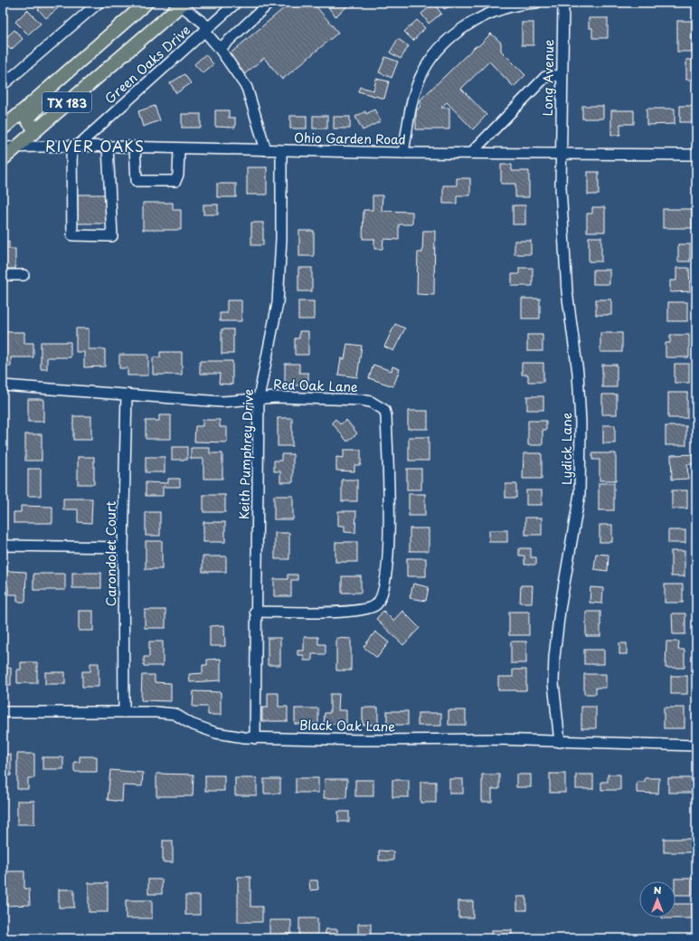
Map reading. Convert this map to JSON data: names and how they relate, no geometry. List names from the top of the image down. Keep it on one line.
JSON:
{"streets":{"main road":["TX 183"],"street":["Green Oaks Drive","Long Avenue","Ohio Garden Road","Red Oak Lane","Lydick Lane","Keith Pumphrey Drive","Carondolet Court","Black Oak Lane"]},"crossings":[["Green Oaks Drive","Ohio Garden Road"],["Long Avenue","Ohio Garden Road"],["Long Avenue","Lydick Lane"],["TX 183","Ohio Garden Road"],["Ohio Garden Road","Lydick Lane"],["Ohio Garden Road","Keith Pumphrey Drive"],["Red Oak Lane","Keith Pumphrey Drive"],["Red Oak Lane","Carondolet Court"],["Lydick Lane","Black Oak Lane"],["Keith Pumphrey Drive","Black Oak Lane"],["Carondolet Court","Black Oak Lane"]],"districts":["RIVER OAKS"],"north":"top"}
